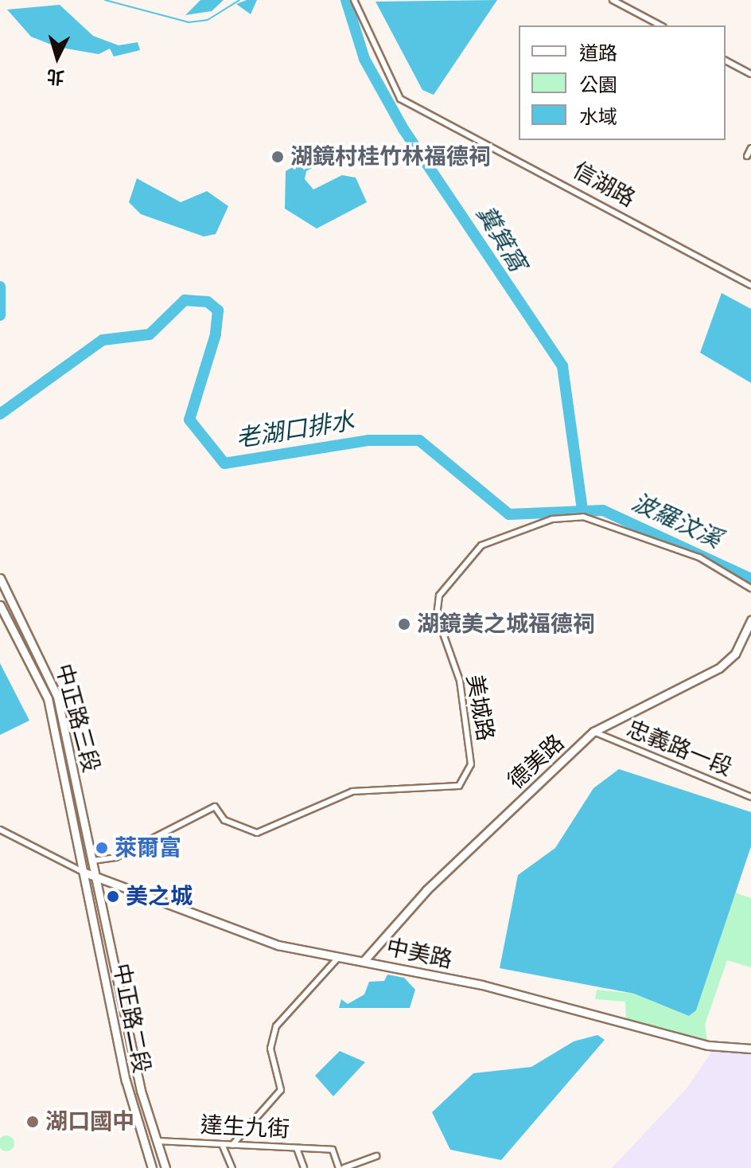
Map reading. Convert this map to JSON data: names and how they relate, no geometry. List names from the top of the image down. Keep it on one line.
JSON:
{"streets":{"street":["信湖路","美城路","中正路三段","忠義路一段","德美路","中美路","中正路二段","達生九街"]},"crossings":[["美城路","中正路三段"],["中正路三段","中美路"],["中正路三段","中正路二段"],["忠義路一段","德美路"],["德美路","中美路"],["中美路","中正路二段"],["中正路二段","達生九街"]],"water":["糞箕窩","老湖口排水","波羅汶溪"],"places":["湖鏡村桂竹林福德祠","湖鏡美之城福德祠","萊爾富","美之城","湖口國中"],"legend":["道路","公園","水域"],"north":"bottom"}
